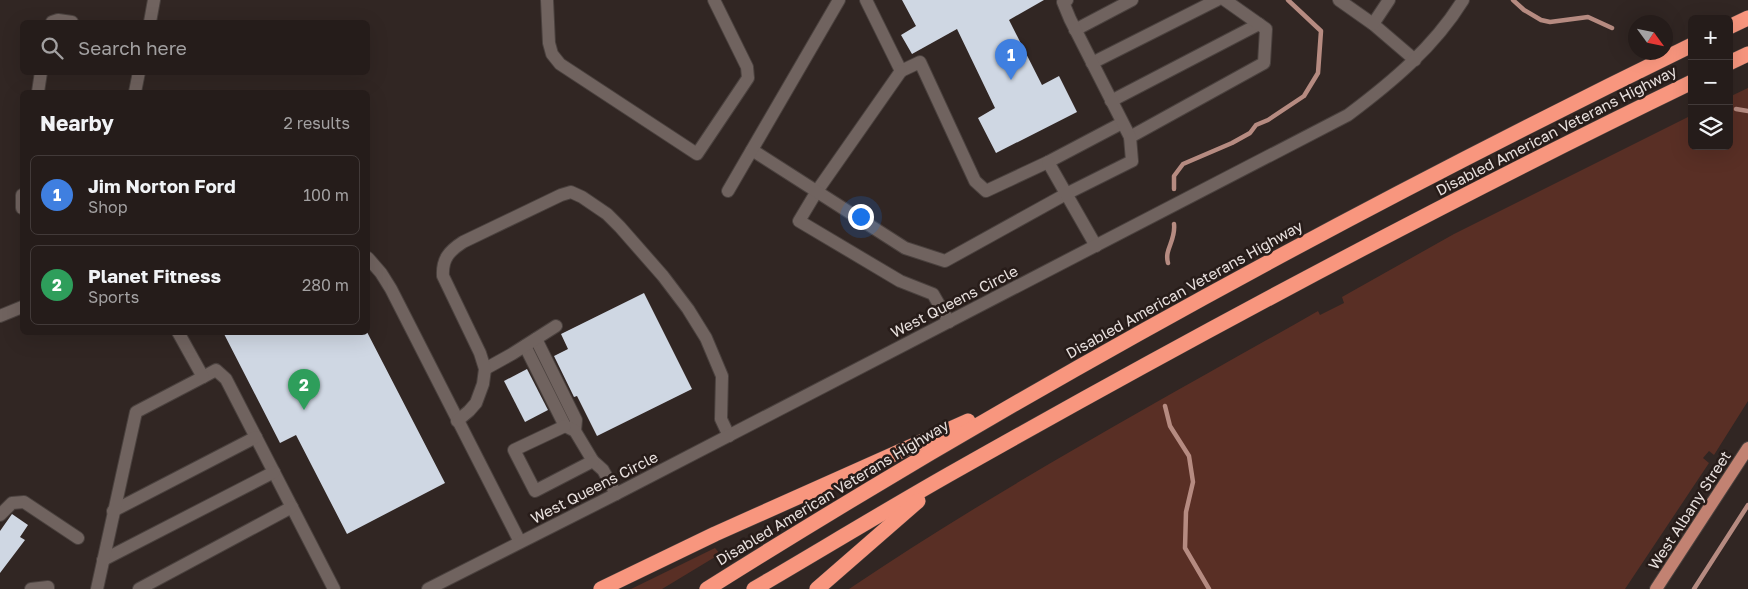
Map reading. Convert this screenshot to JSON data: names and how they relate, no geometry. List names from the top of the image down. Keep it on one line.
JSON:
{"streets":{"highway":["Disabled American Veterans Highway"],"main road":["West Albany Street"],"street":["West Queens Circle"]},"north":"bottom right","page":{"map_buttons":["+","−"],"search":"Search here","pins":["1","2"],"heading":["Nearby","2 results"],"list":[{"mark":"1","name":"Jim Norton Ford","note":"Shop","value":"100 m"},{"mark":"2","name":"Planet Fitness","note":"Sports","value":"280 m"}]}}
